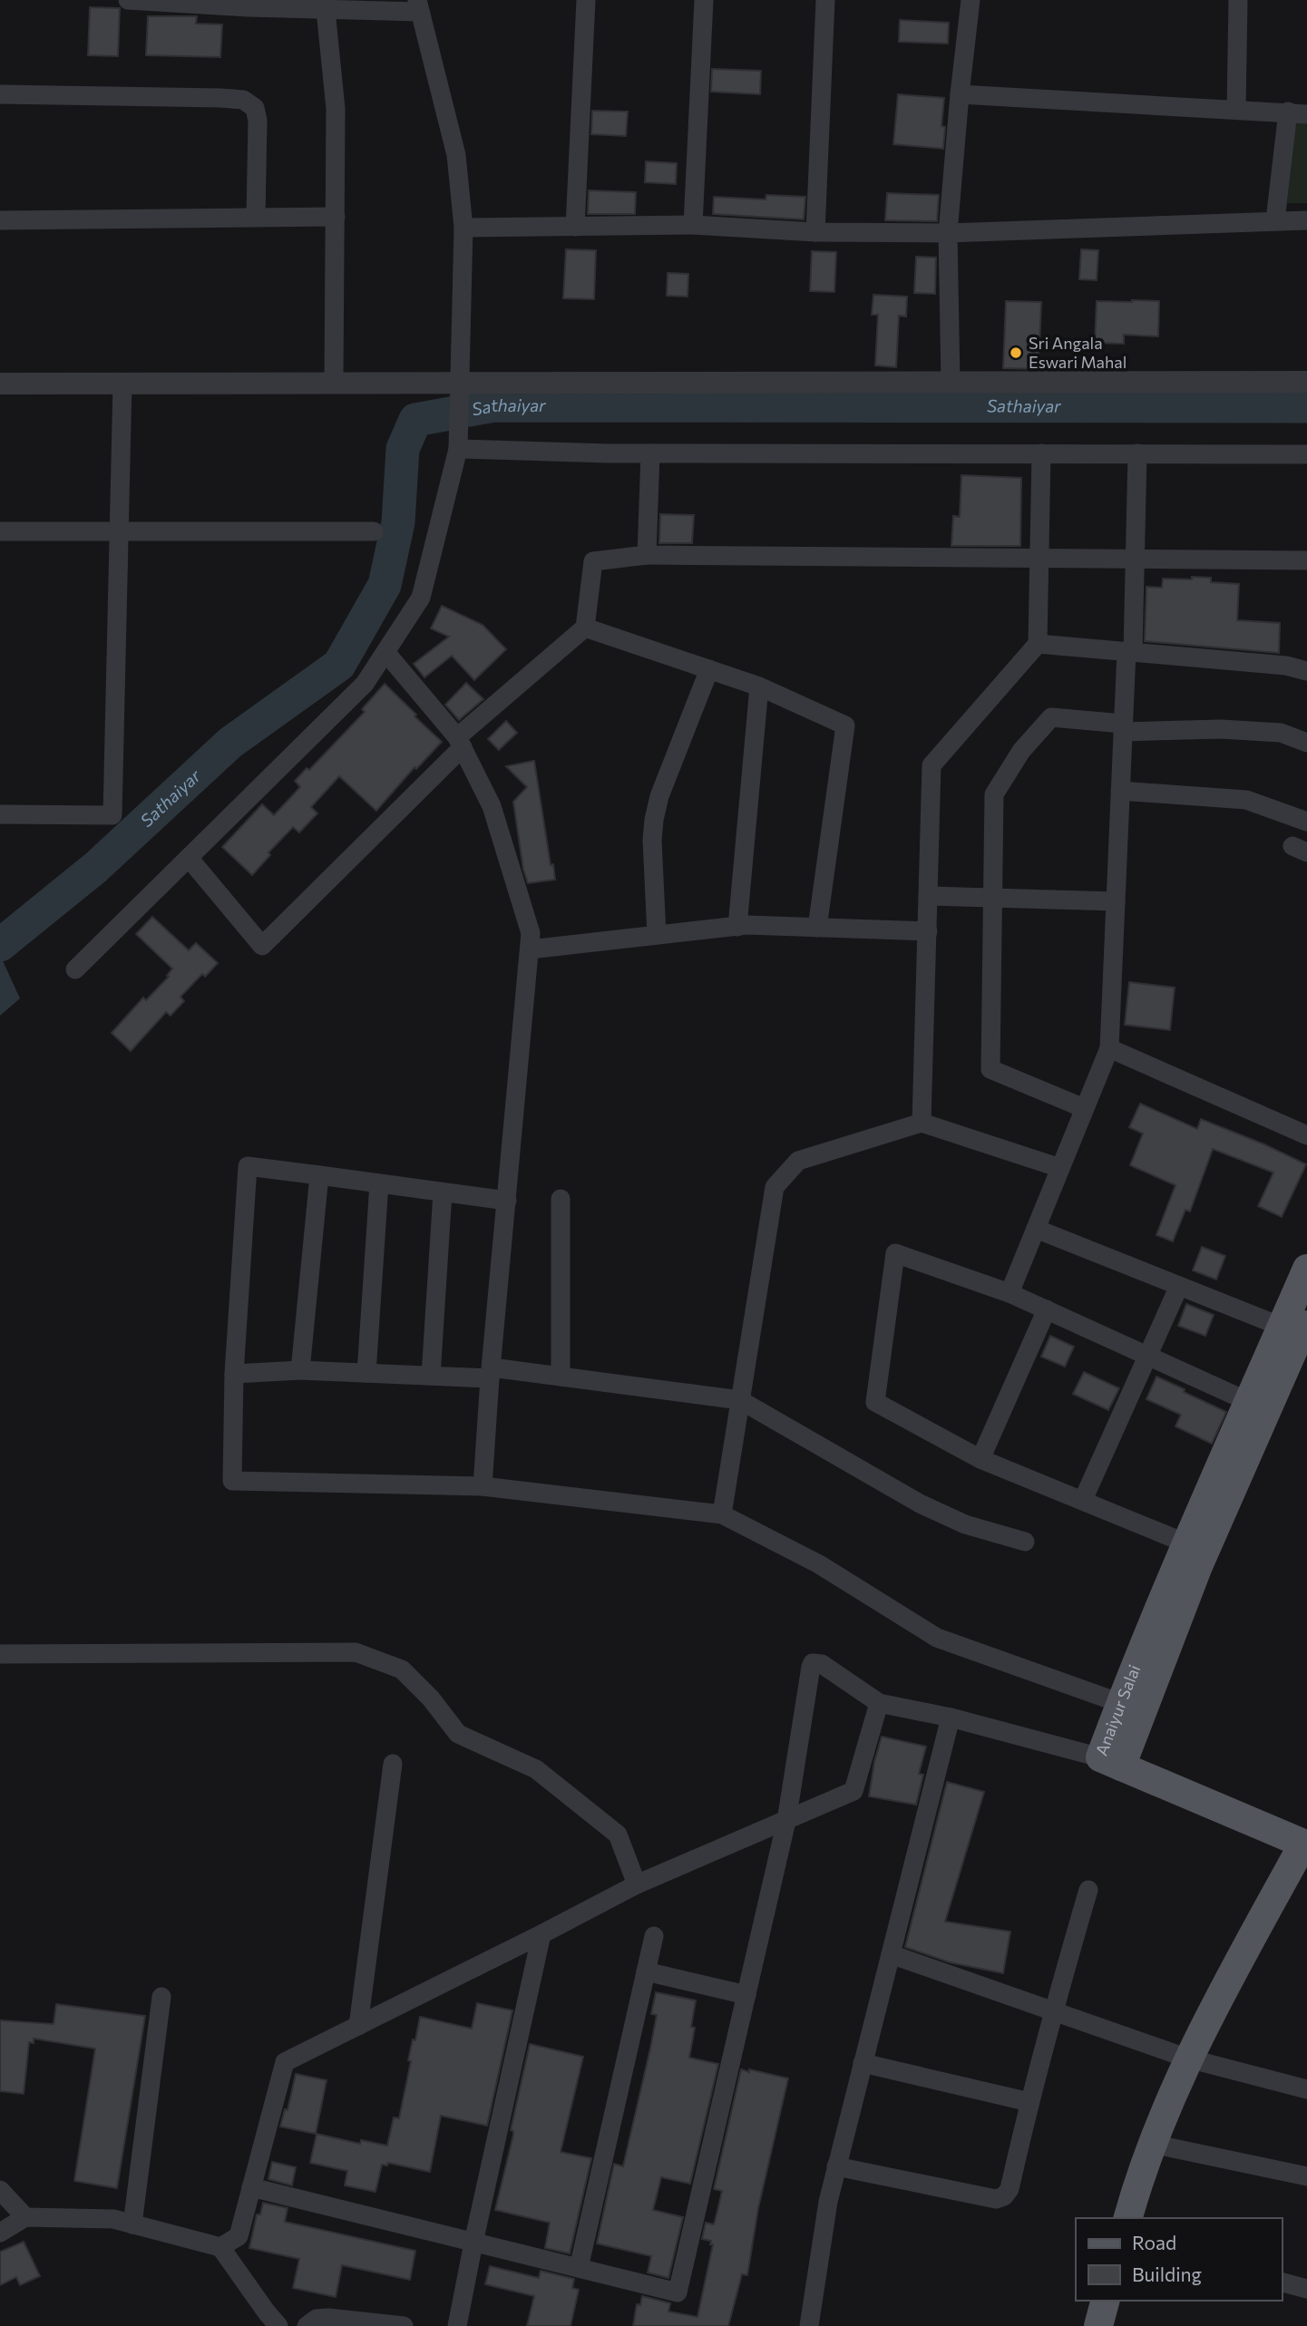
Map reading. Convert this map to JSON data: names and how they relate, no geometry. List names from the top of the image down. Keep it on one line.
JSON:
{"streets":{"main road":["Anaiyur Salai"]},"water":["Sathaiyar"],"places":["Sri Angala Eswari Mahal"],"legend":["Road","Building"]}
